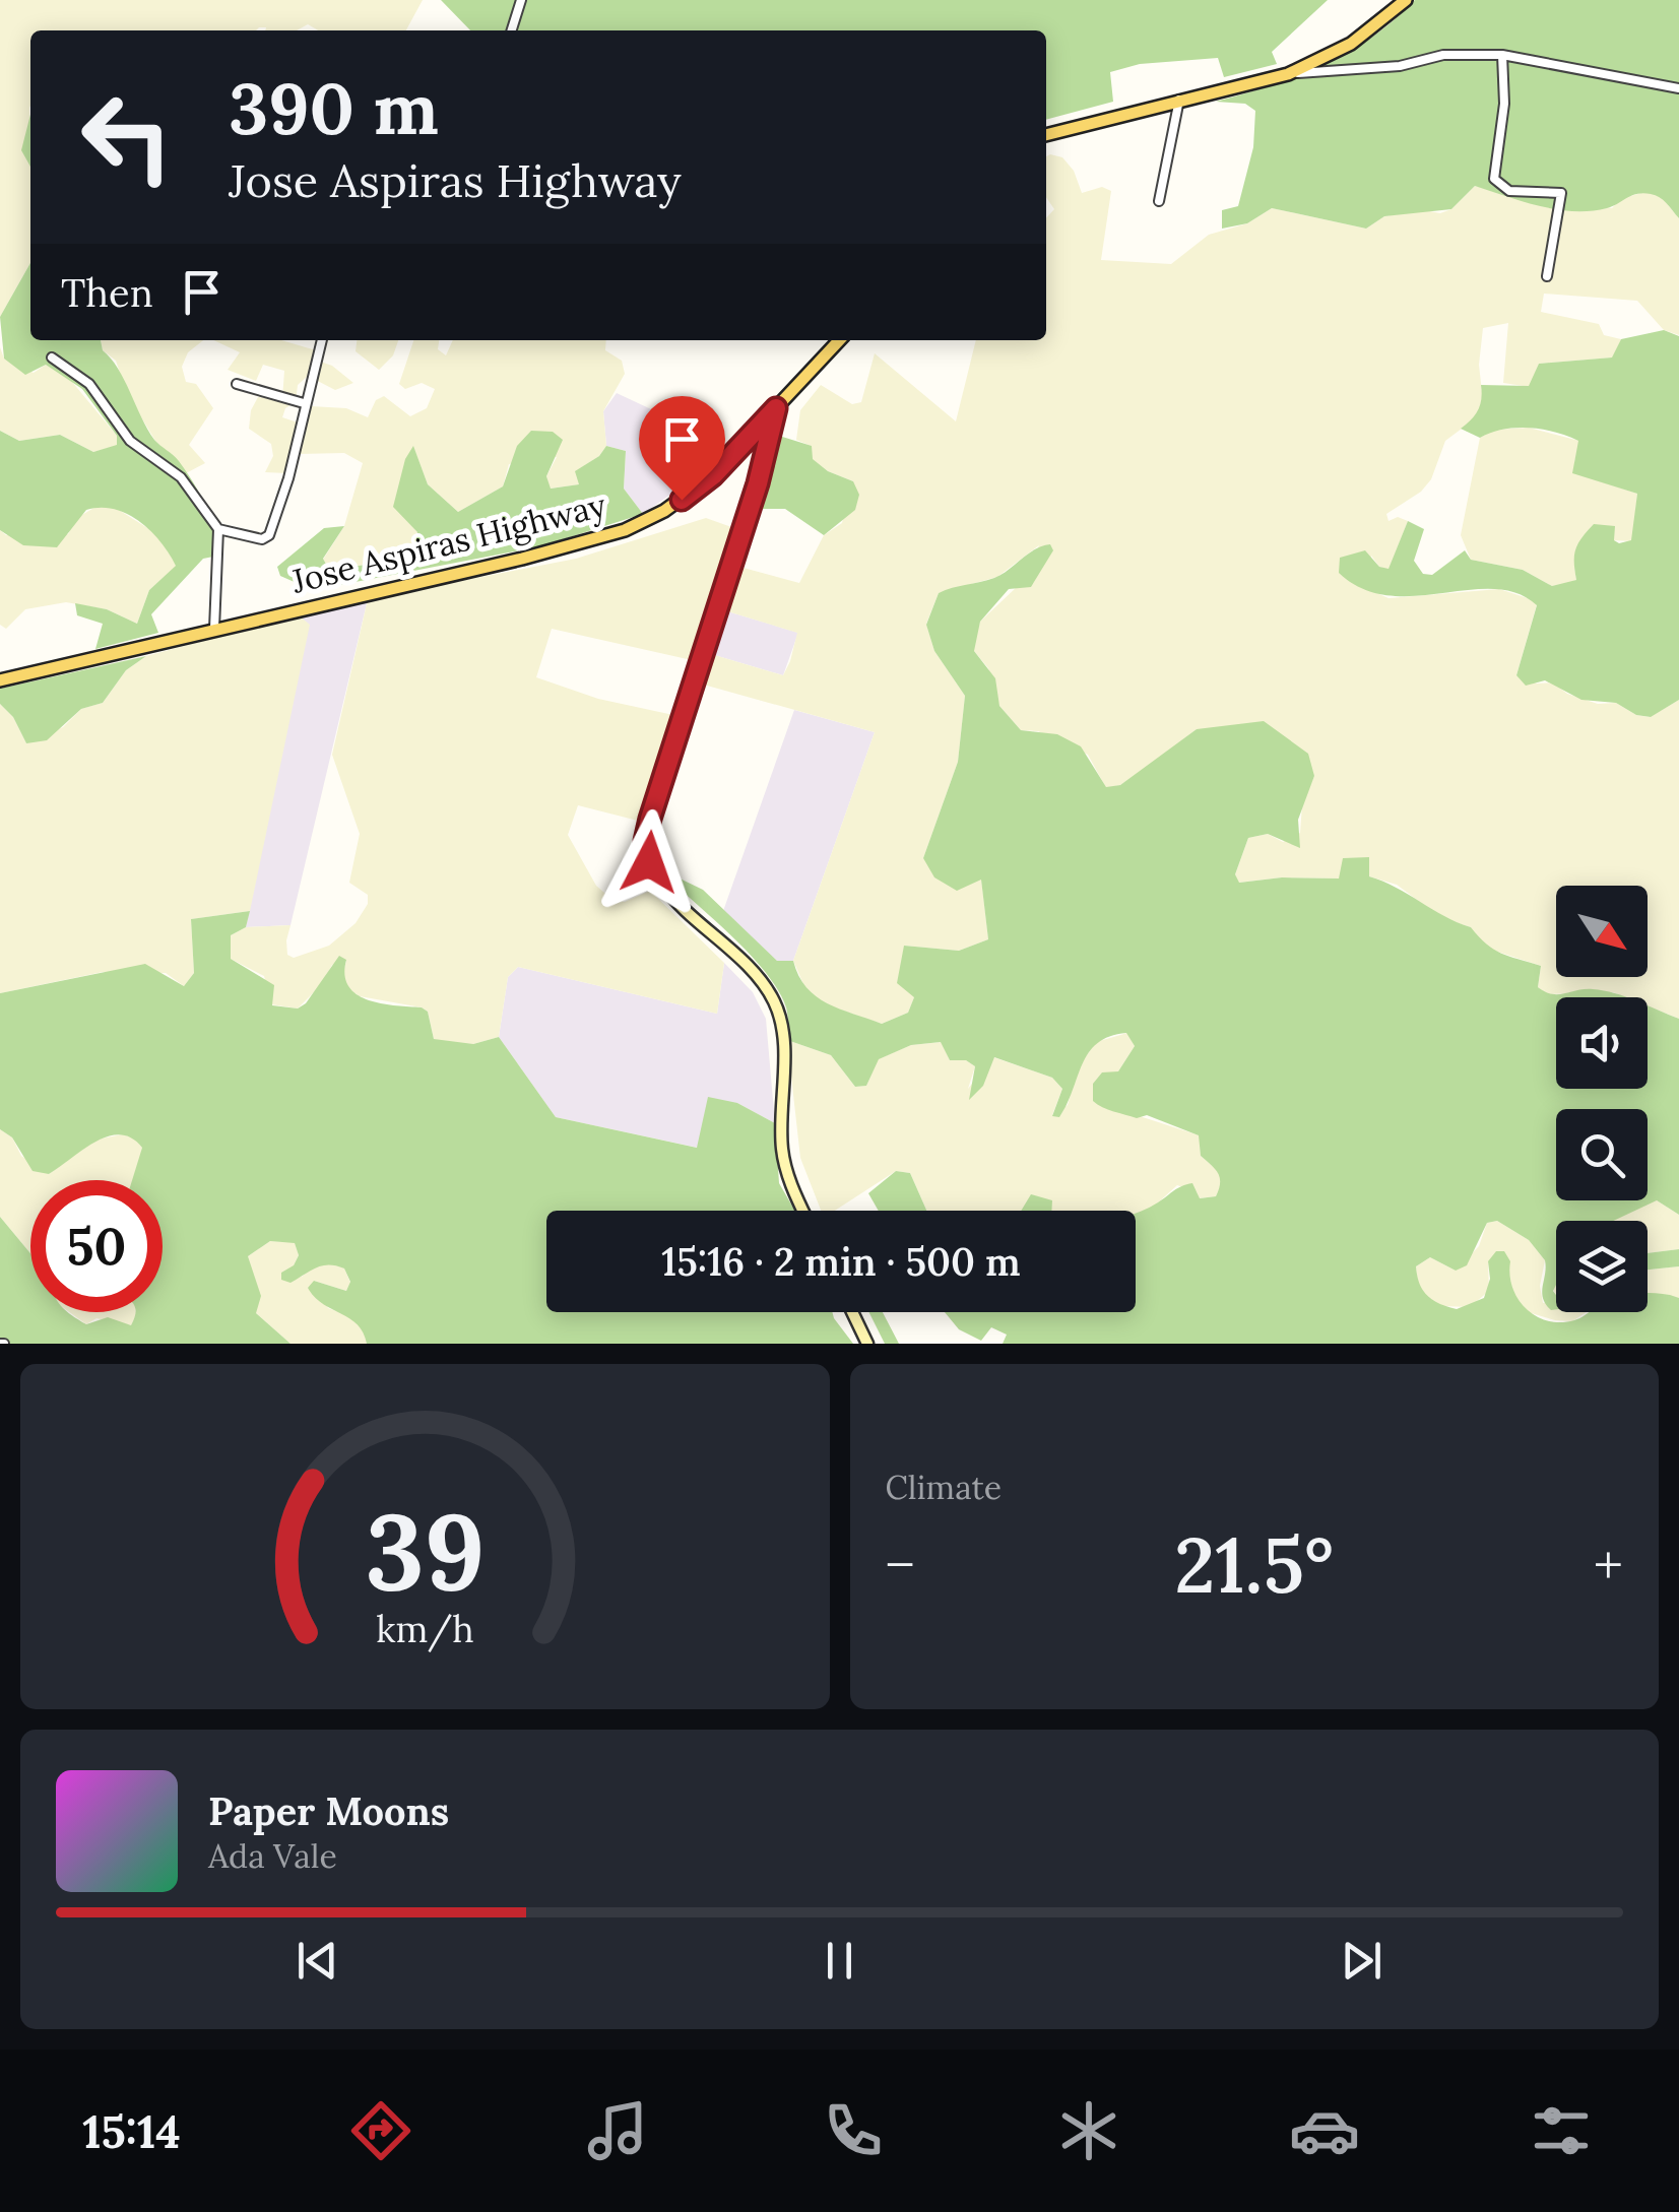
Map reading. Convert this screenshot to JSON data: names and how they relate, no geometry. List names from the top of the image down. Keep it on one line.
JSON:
{"streets":{"main road":["Jose Aspiras Highway"]},"north":"bottom right","page":{"turn":["390 m","Jose Aspiras Highway"],"then":"Then","limit":"50","trip":"15:16 · 2 min · 500 m","tile":"Climate","heat":["−","21.5°","+"],"song":["Paper Moons","Ada Vale"],"tabs":"15:14","gauge":["39","km/h"]}}
